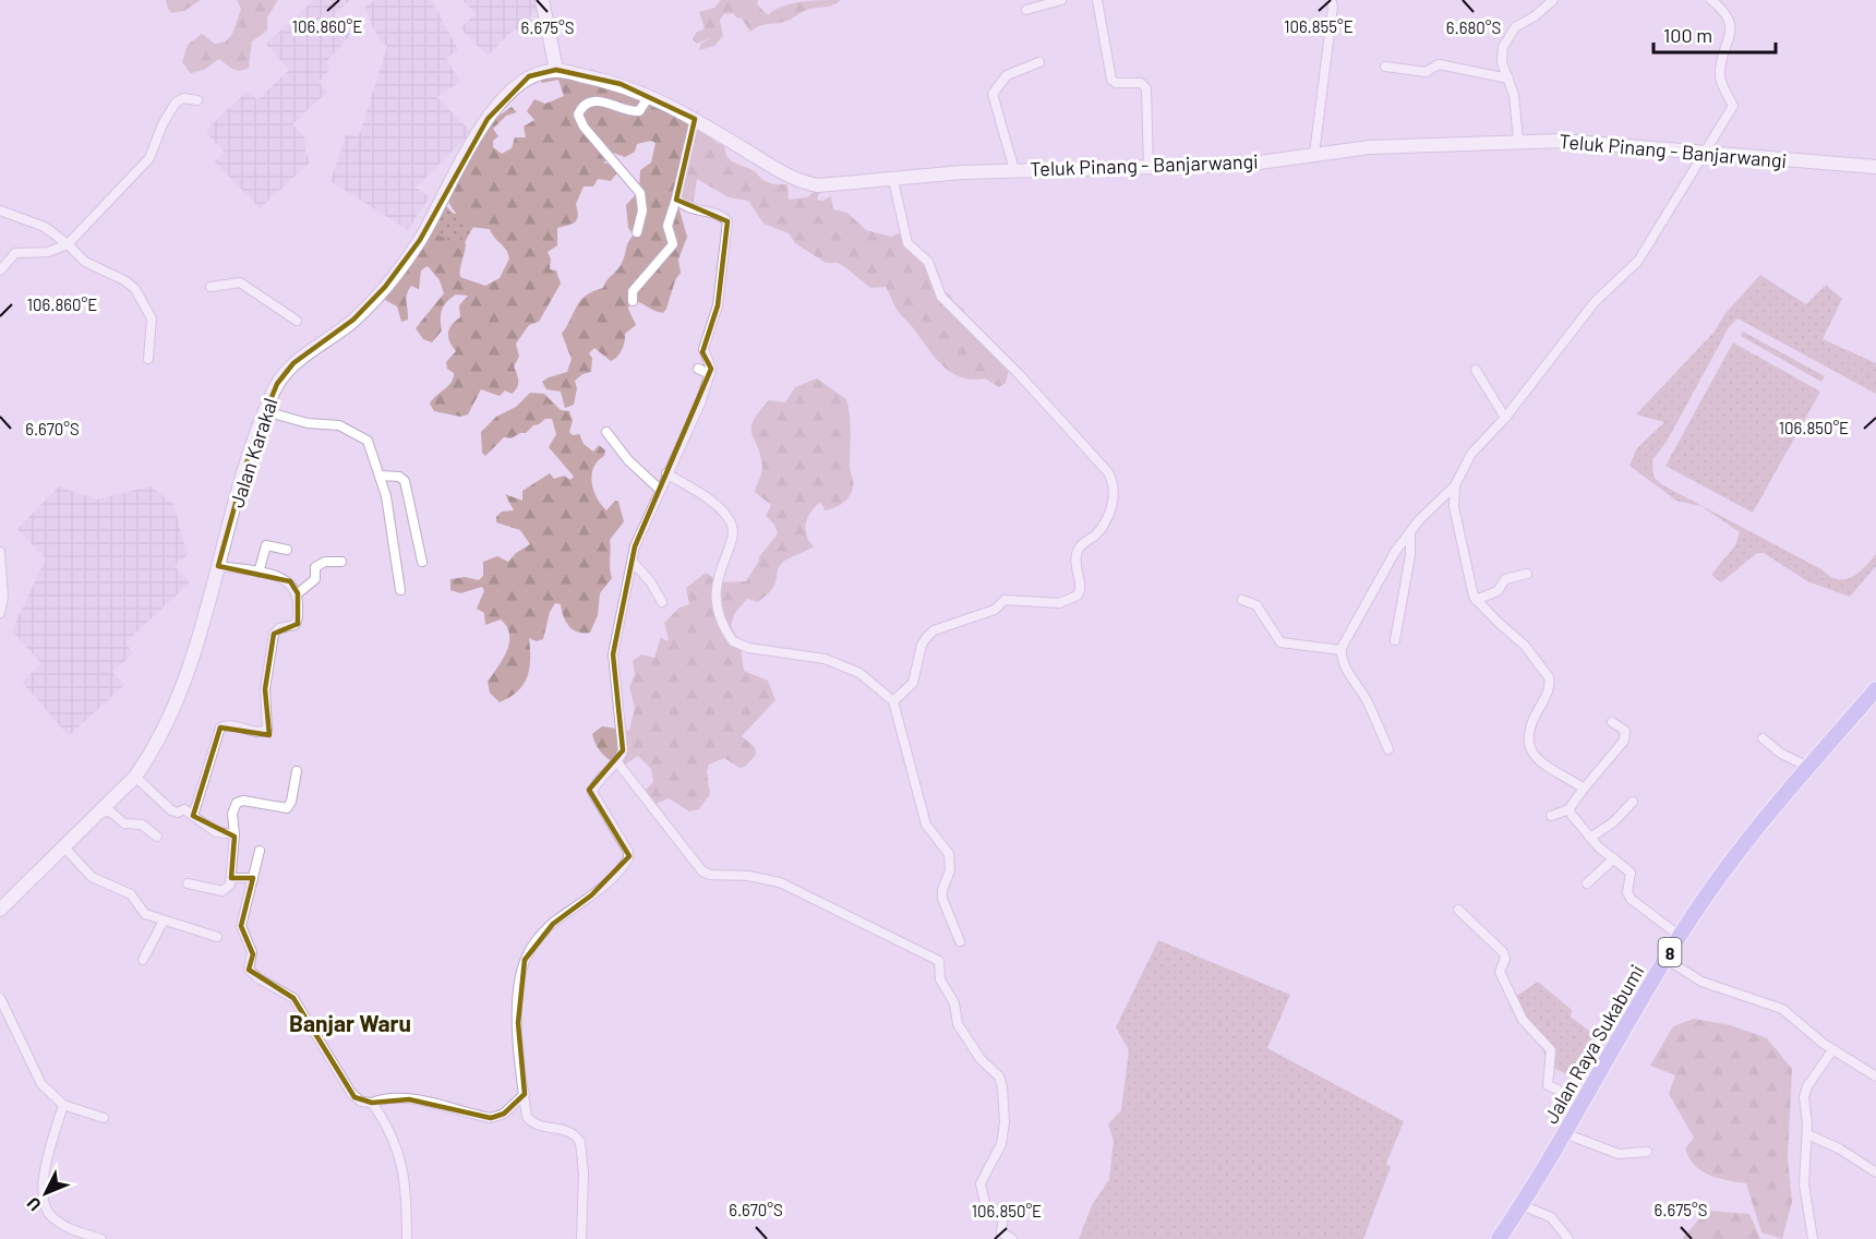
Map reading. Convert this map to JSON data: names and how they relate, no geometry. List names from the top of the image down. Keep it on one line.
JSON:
{"streets":{"highway":["8","Jalan Raya Sukabumi"],"main road":["Teluk Pinang - Banjarwangi","Jalan Karakal"]},"crossings":[["Teluk Pinang - Banjarwangi","Jalan Karakal"]],"districts":["Banjar Waru"],"scale_bar":"100 m","north":"bottom left","coordinates":["106.860°E","106.855°E","6.675°S","6.680°S","106.850°E","6.670°S"]}
